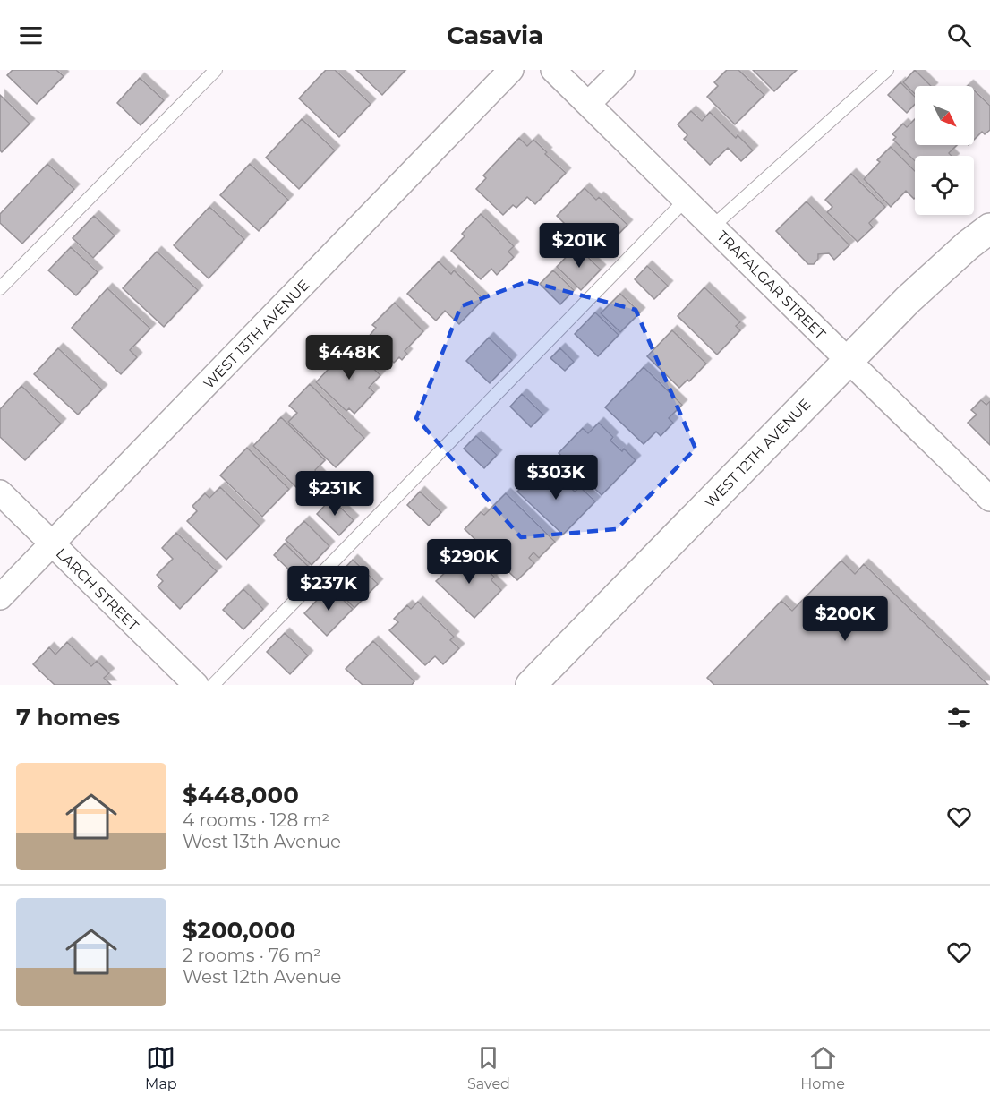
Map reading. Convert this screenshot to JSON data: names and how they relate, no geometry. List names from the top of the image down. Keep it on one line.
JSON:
{"streets":{"street":["TRAFALGAR STREET","WEST 13TH AVENUE","WEST 12TH AVENUE","LARCH STREET"]},"crossings":[["TRAFALGAR STREET","WEST 12TH AVENUE"],["WEST 13TH AVENUE","LARCH STREET"]],"north":"bottom right","page":{"header":"Casavia","price":["$201K","$448K","$303K","$231K","$290K","$237K","$200K"],"heading":"7 homes","list":[{"name":"$448,000","note":"4 rooms · 128 m² · West 13th Avenue"},{"name":"$200,000","note":"2 rooms · 76 m² · West 12th Avenue"}],"tabs":["Map","Saved","Home"]}}
